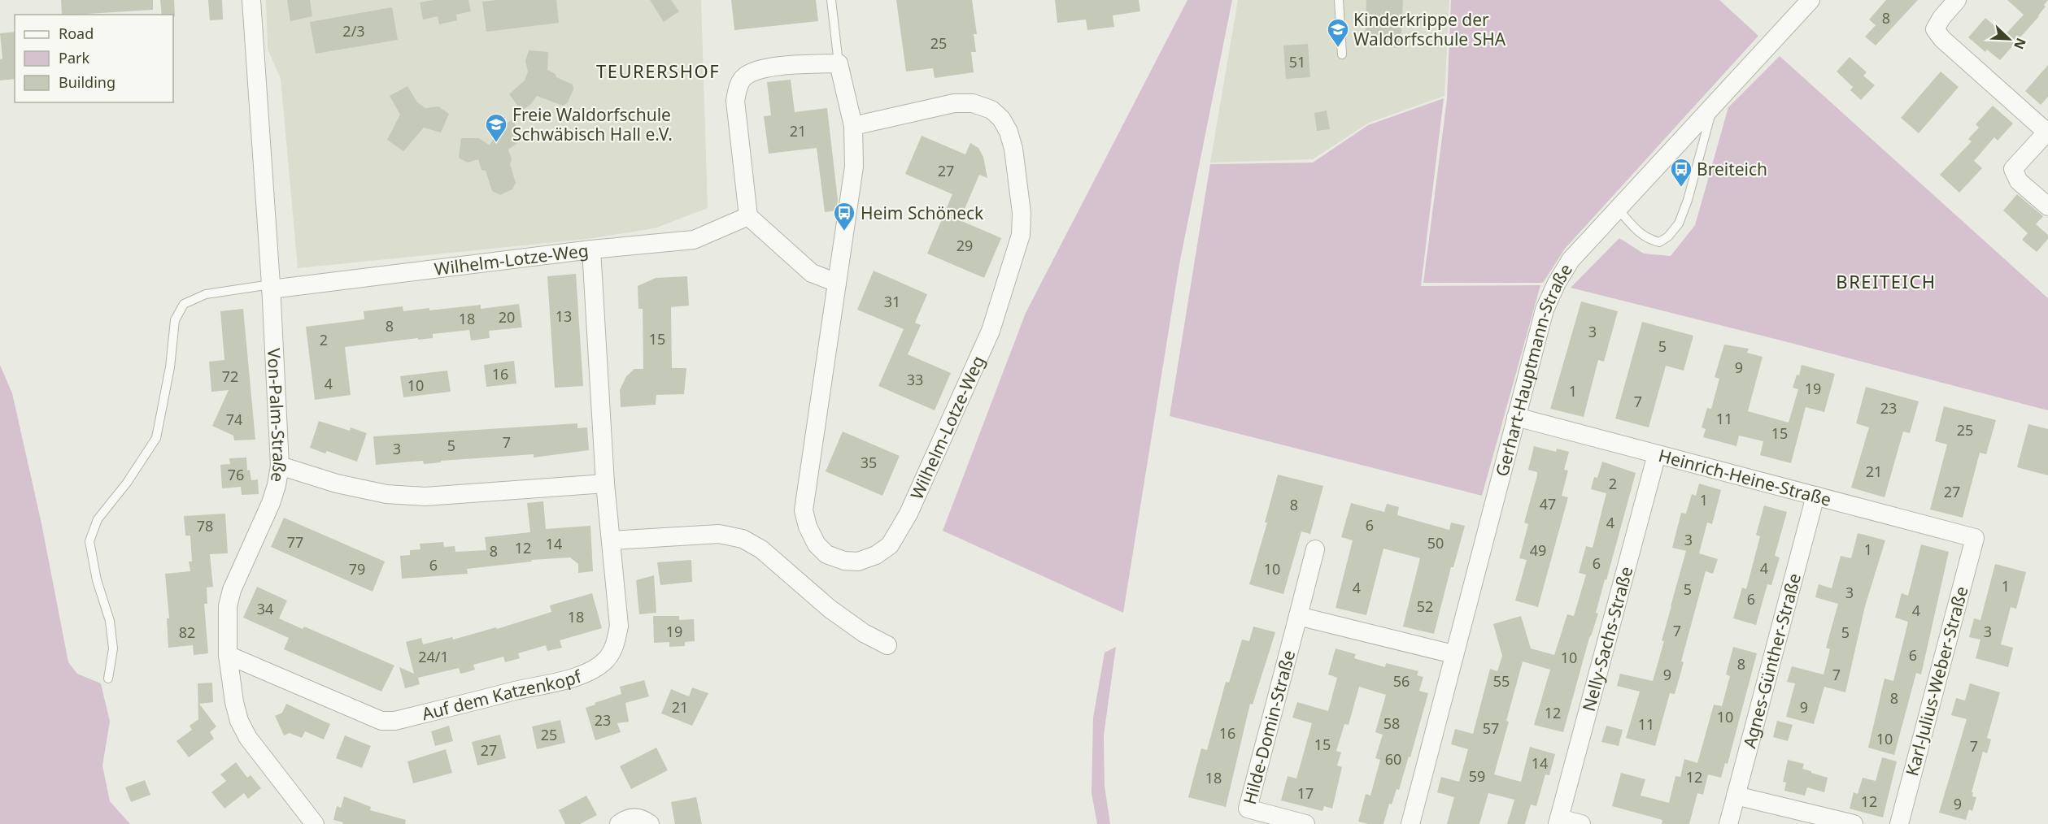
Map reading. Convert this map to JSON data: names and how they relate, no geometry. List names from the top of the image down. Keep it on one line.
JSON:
{"streets":{"street":["Wilhelm-Lotze-Weg","Gerhart-Hauptmann-Straße","Von-Palm-Straße","Heinrich-Heine-Straße","Nelly-Sachs-Straße","Agnes-Günther-Straße","Karl-Julius-Weber-Straße","Auf dem Katzenkopf","Hilde-Domin-Straße"]},"crossings":[["Wilhelm-Lotze-Weg","Von-Palm-Straße"],["Wilhelm-Lotze-Weg","Auf dem Katzenkopf"],["Gerhart-Hauptmann-Straße","Heinrich-Heine-Straße"],["Von-Palm-Straße","Auf dem Katzenkopf"],["Heinrich-Heine-Straße","Nelly-Sachs-Straße"],["Heinrich-Heine-Straße","Agnes-Günther-Straße"],["Heinrich-Heine-Straße","Karl-Julius-Weber-Straße"]],"districts":["TEURERSHOF","BREITEICH"],"places":{"school or university":["Kinderkrippe der Waldorfschule SHA","Freie Waldorfschule Schwäbisch Hall e.V."],"bus stop":["Breiteich","Heim Schöneck"]},"house_numbers":["8","2/3","25","51","21","27","29","31","13","20","18","8","3","15","2","5","9","16","72","33","4","10","19","1","7","23","11","74","25","15","7","5","3","35","21","76","2","27","1","47","8","4","6","78","3","77","50","14","12","1","49","8","6","6","4","79","10","1","4","5","3","6","52","34","4","18","7","19","3","82","5","6","24/1","10","8","9","7","56","55","8","21","9","12","10","23","58","11","57","16","25","10","15","7","27","60","14","59","12","18","17","12","9"],"legend":["Road","Park","Building"],"north":"bottom right"}
